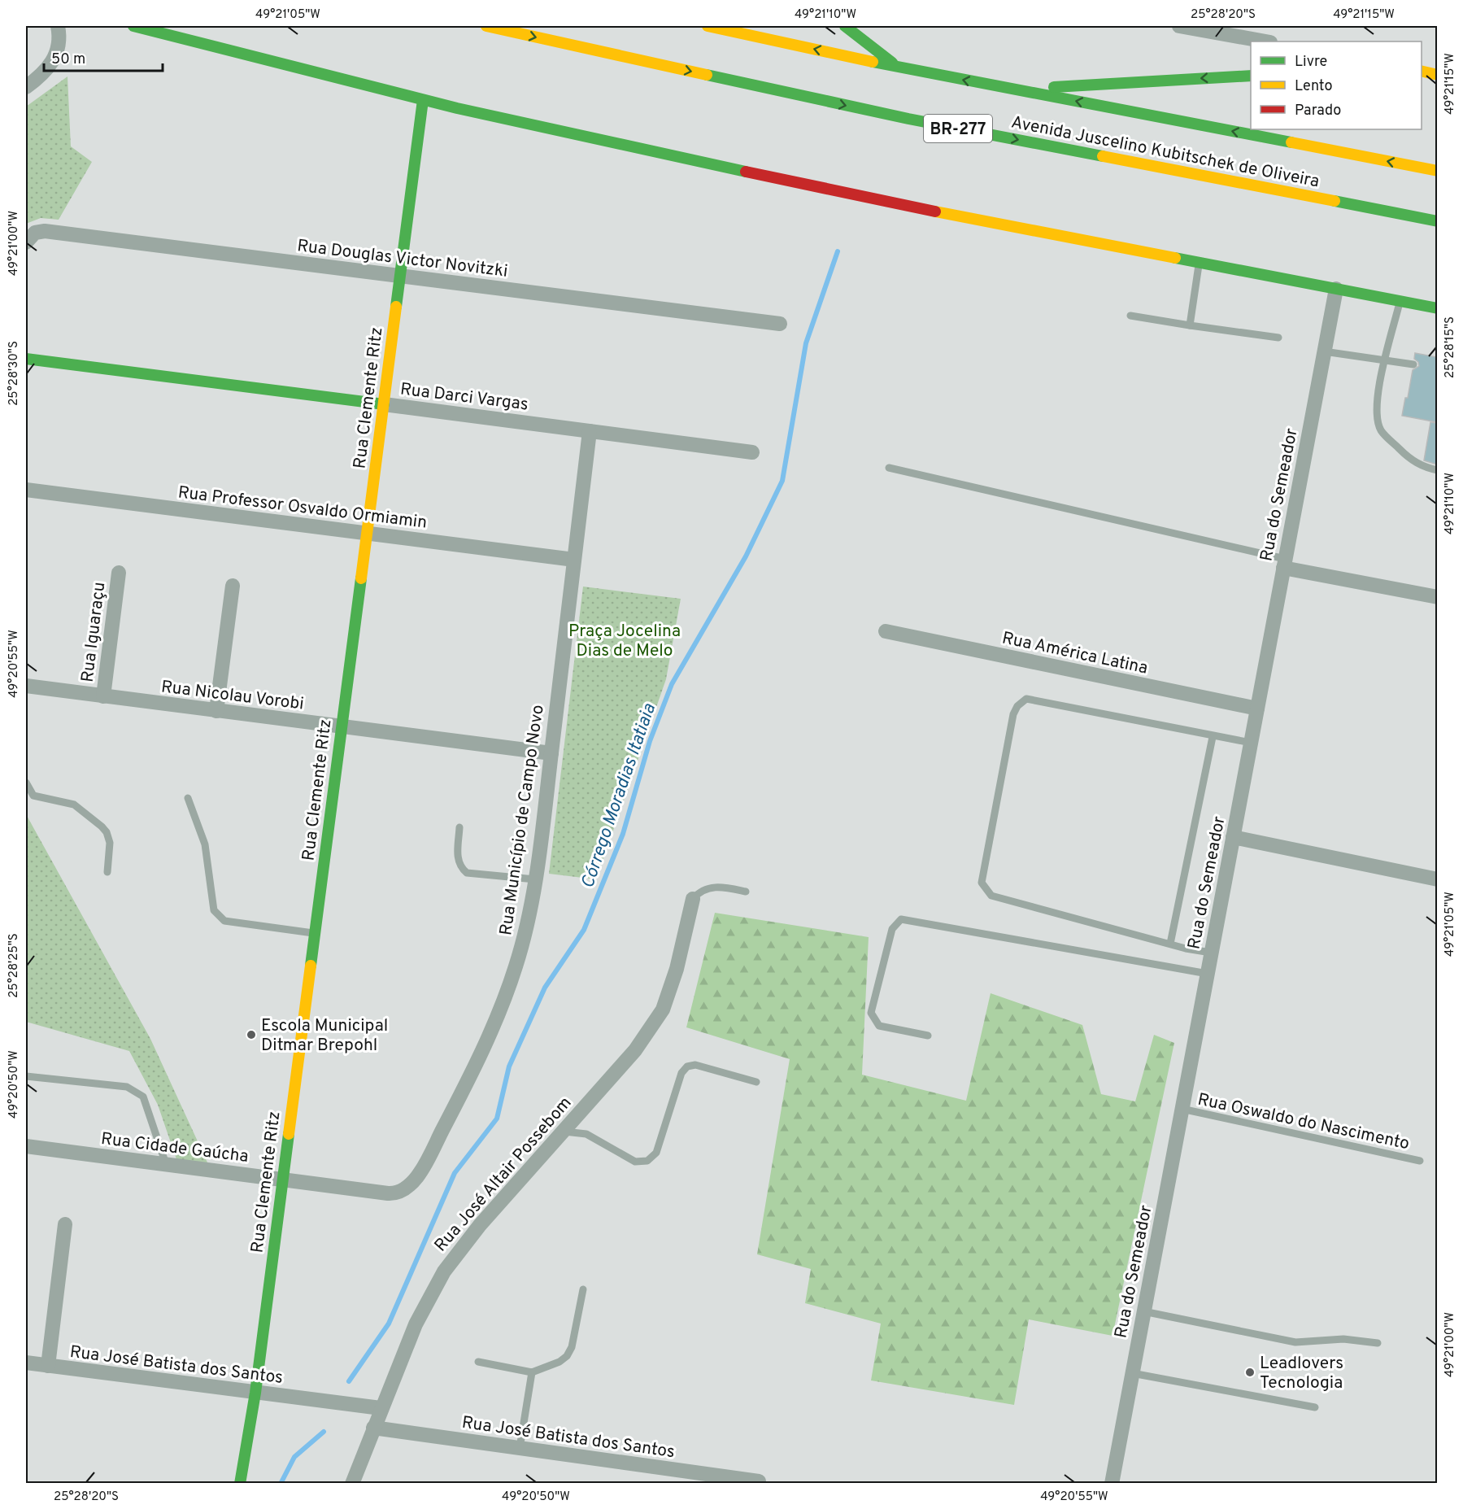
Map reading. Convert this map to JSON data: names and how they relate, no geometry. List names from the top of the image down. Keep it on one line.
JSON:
{"streets":{"main road":["BR-277","Avenida Juscelino Kubitschek de Oliveira","Rua Darci Vargas","Rua Clemente Ritz"],"street":["Rua Douglas Victor Novitzki","Rua do Semeador","Rua Professor Osvaldo Ormiamin","Rua Iguaraçu","Rua América Latina","Rua Nicolau Vorobi","Rua Município de Campo Novo","Rua Cidade Gaúcha","Rua José Altair Possebom","Rua José Batista dos Santos"],"lane":["Rua Oswaldo do Nascimento"]},"crossings":[["Rua Douglas Victor Novitzki","Rua Clemente Ritz"],["Rua Darci Vargas","Rua Clemente Ritz"],["Rua Darci Vargas","Rua Município de Campo Novo"],["Rua Clemente Ritz","Rua Professor Osvaldo Ormiamin"],["Rua Clemente Ritz","Rua Nicolau Vorobi"],["Rua Clemente Ritz","Rua Cidade Gaúcha"],["Rua Clemente Ritz","Rua José Batista dos Santos"],["Rua do Semeador","Rua América Latina"],["Rua do Semeador","Rua Oswaldo do Nascimento"],["Rua Professor Osvaldo Ormiamin","Rua Município de Campo Novo"],["Rua Iguaraçu","Rua Nicolau Vorobi"],["Rua Nicolau Vorobi","Rua Município de Campo Novo"],["Rua Município de Campo Novo","Rua Cidade Gaúcha"],["Rua José Altair Possebom","Rua José Batista dos Santos"]],"water":["Córrego Moradias Itatiaia"],"parks":["Praça Jocelina Dias de Melo"],"places":["Escola Municipal Ditmar Brepohl","Leadlovers Tecnologia"],"legend":["Livre","Lento","Parado"],"scale_bar":"50 m","coordinates":["49°21'05\"W","49°21'10\"W","25°28'20\"S","49°21'15\"W","49°21'00\"W","25°28'15\"S","25°28'30\"S","49°20'55\"W","25°28'25\"S","49°20'50\"W"]}
